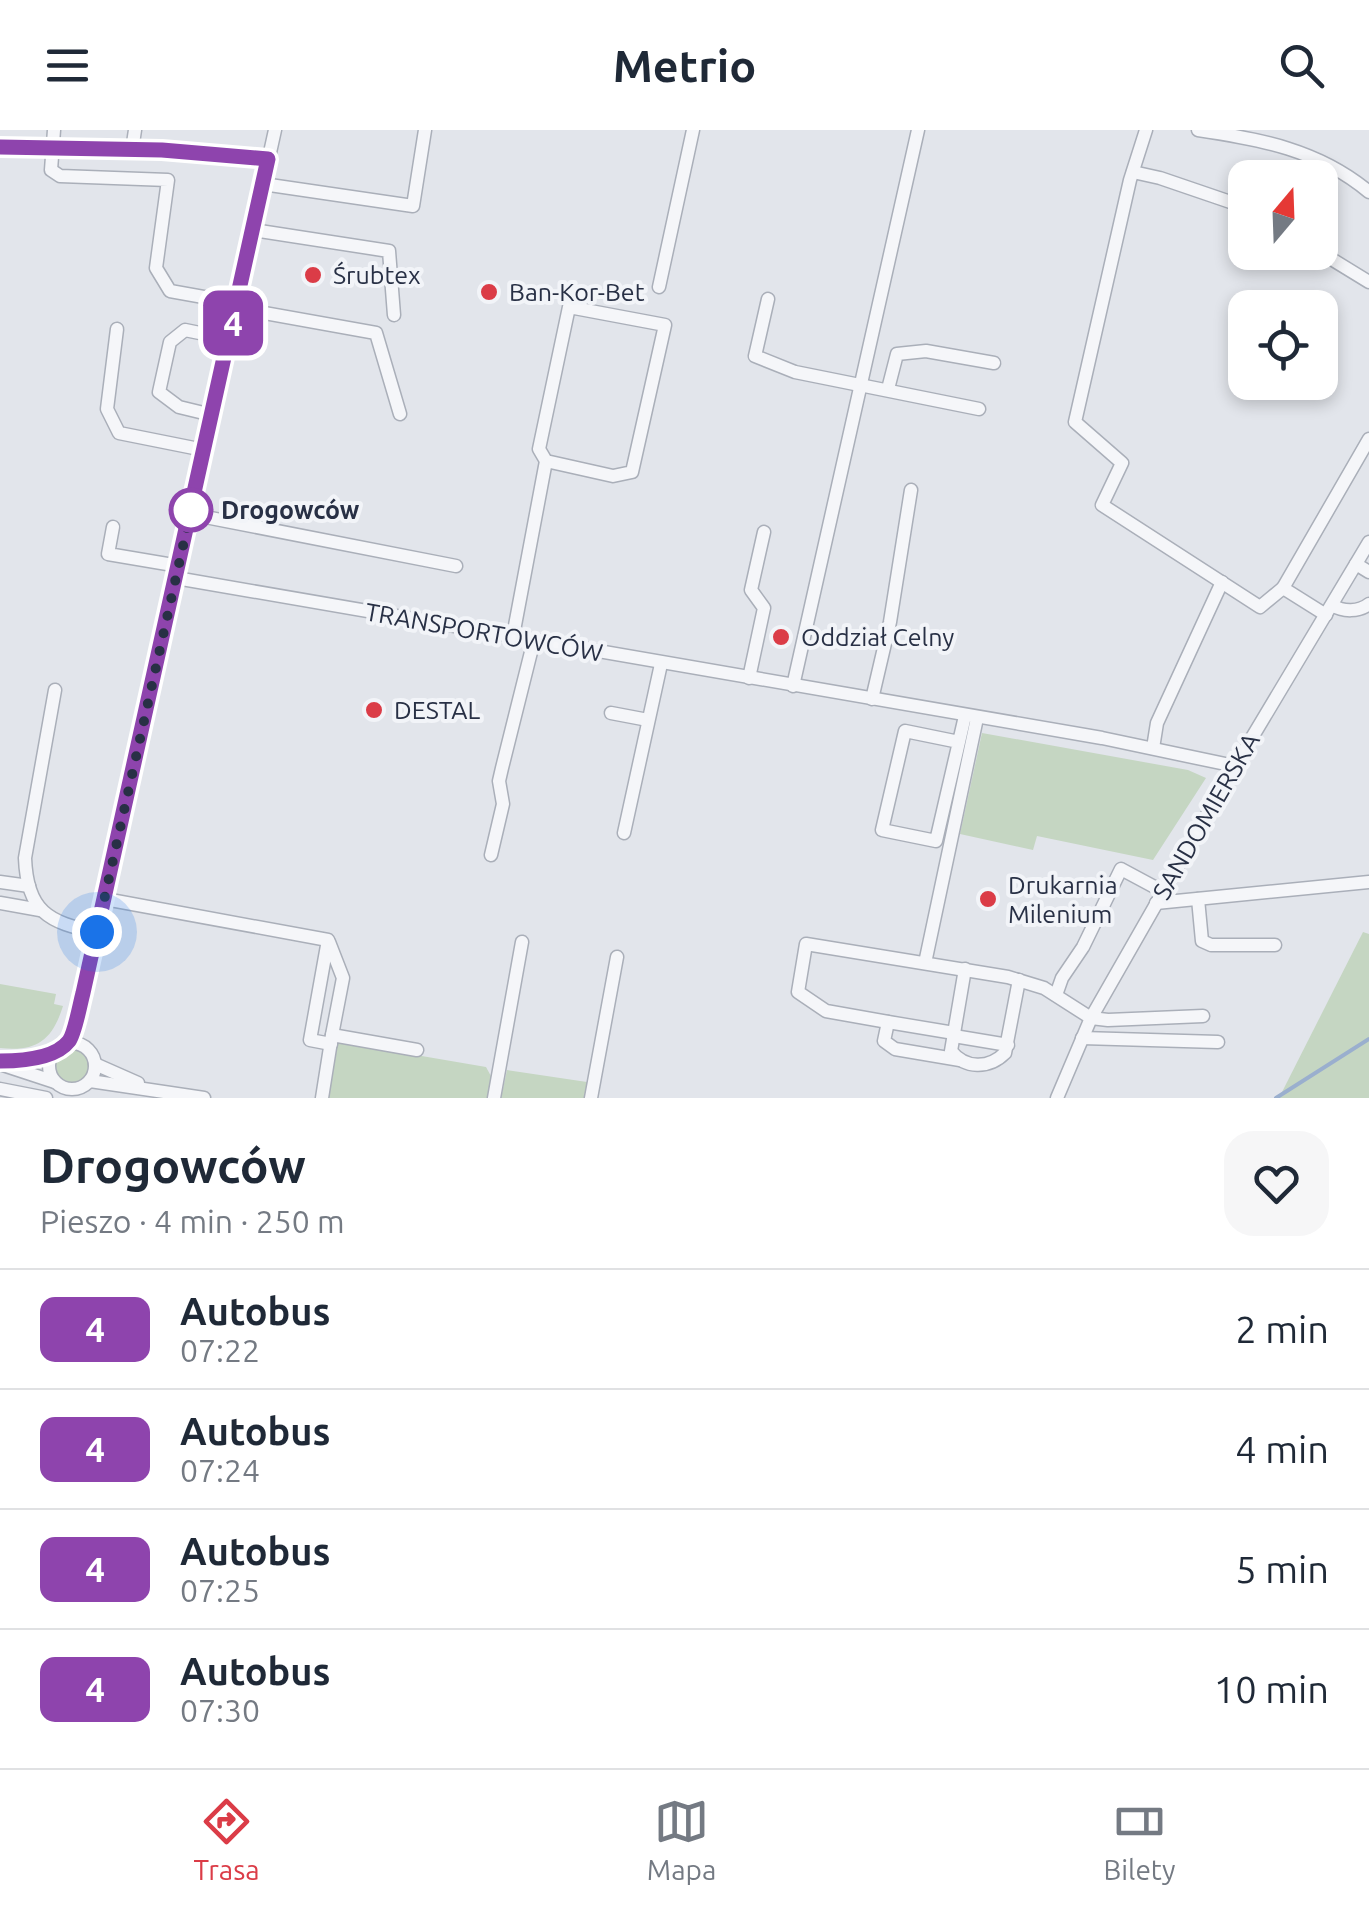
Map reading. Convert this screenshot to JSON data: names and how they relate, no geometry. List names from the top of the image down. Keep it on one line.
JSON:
{"streets":{"street":["TRANSPORTOWCÓW","SANDOMIERSKA"]},"crossings":[["TRANSPORTOWCÓW","SANDOMIERSKA"]],"places":["Śrubtex","Ban-Kor-Bet","Drogowców","Oddział Celny","DESTAL","Drukarnia Milenium"],"lines":["bus line 4"],"north":"top","page":{"header":"Metrio","on_map":"4","heading":["Drogowców","Pieszo · 4 min · 250 m"],"list":[{"mark":"4","name":"Autobus","note":"07:22","value":"2 min"},{"mark":"4","name":"Autobus","note":"07:24","value":"4 min"},{"mark":"4","name":"Autobus","note":"07:25","value":"5 min"},{"mark":"4","name":"Autobus","note":"07:30","value":"10 min"}],"tabs":["Trasa","Mapa","Bilety"]}}
